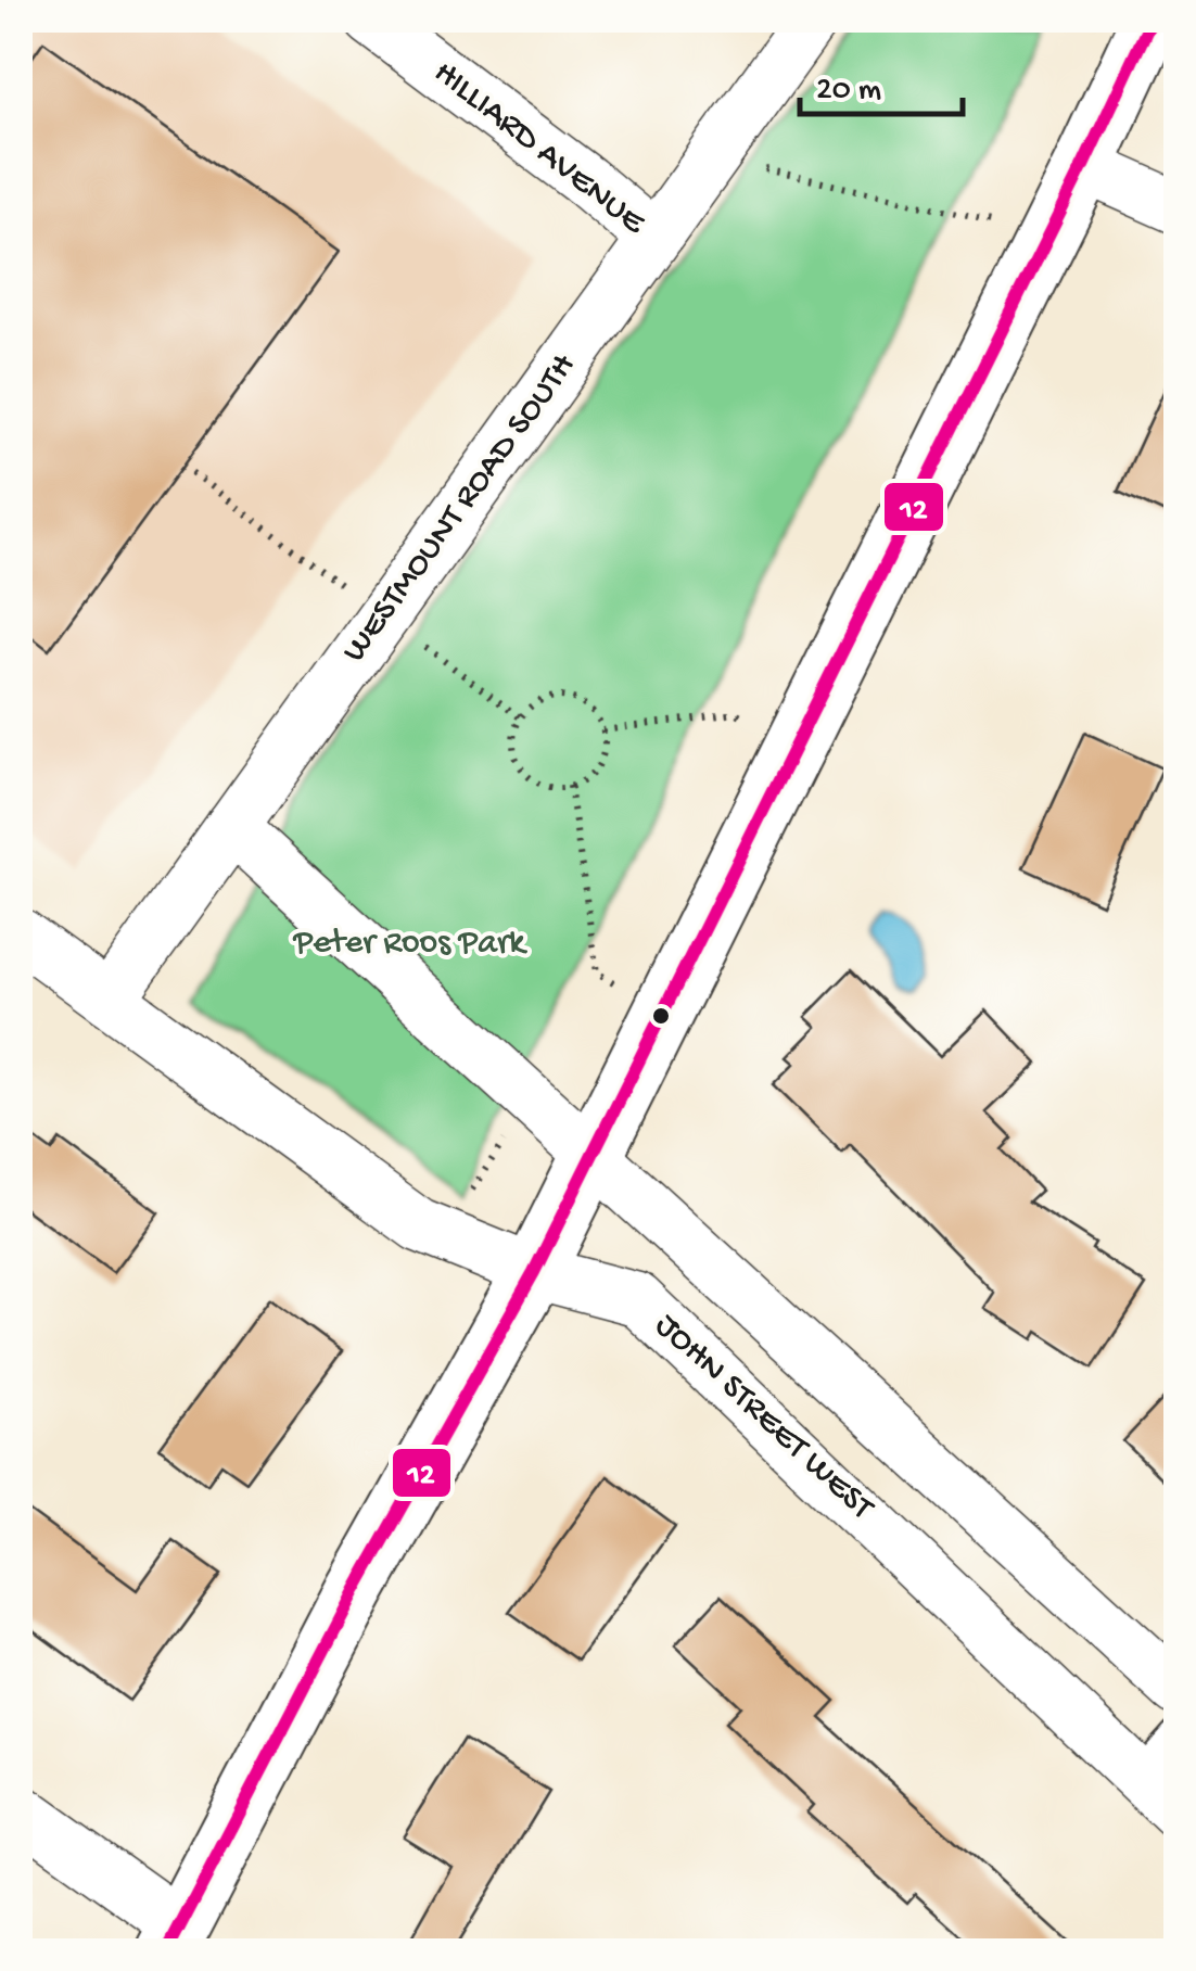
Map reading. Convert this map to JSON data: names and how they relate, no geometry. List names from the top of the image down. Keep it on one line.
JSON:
{"streets":{"street":["HILLIARD AVENUE","WESTMOUNT ROAD SOUTH","JOHN STREET WEST"]},"crossings":[["HILLIARD AVENUE","WESTMOUNT ROAD SOUTH"],["WESTMOUNT ROAD SOUTH","JOHN STREET WEST"]],"parks":["Peter Roos Park"],"lines":["transit line 12"],"scale_bar":"20 m"}
